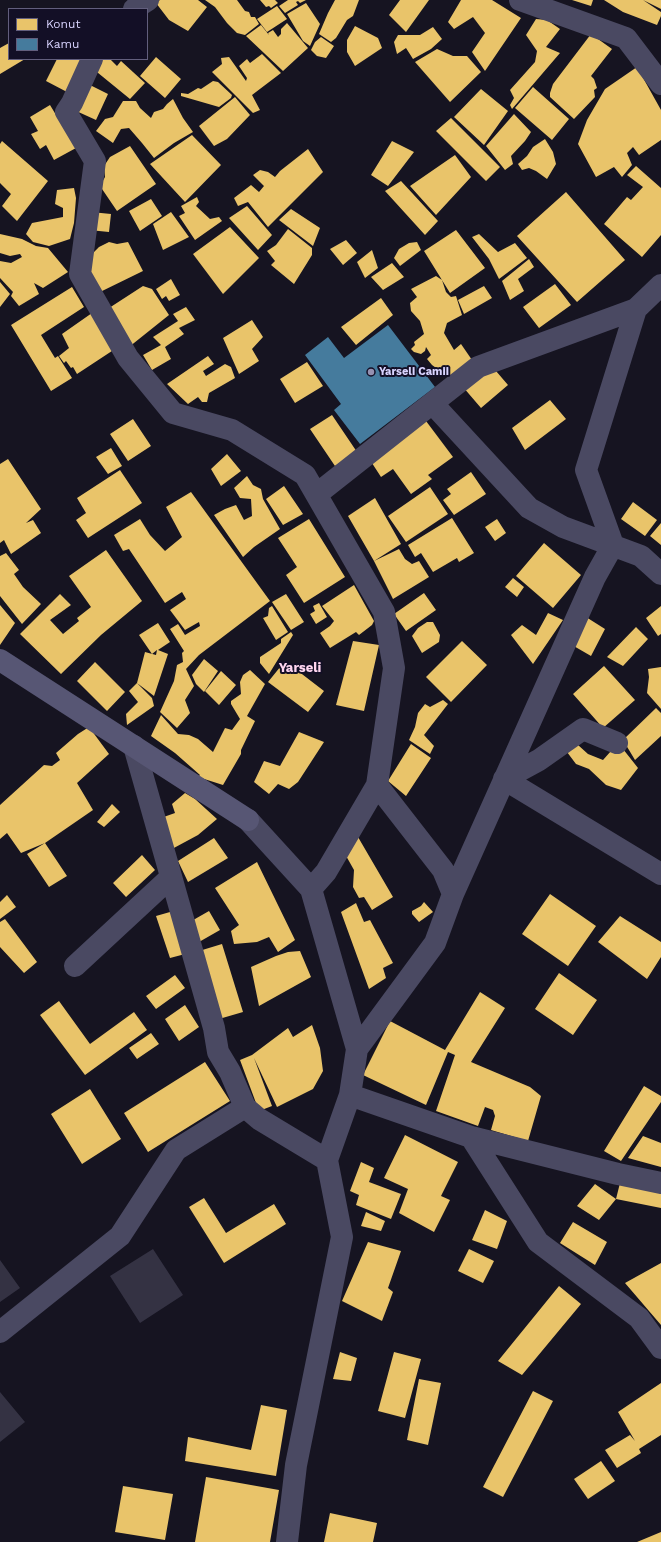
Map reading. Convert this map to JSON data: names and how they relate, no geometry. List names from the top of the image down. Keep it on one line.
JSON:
{"districts":["Yarseli"],"places":["Yarseli Camii"],"legend":["Konut","Kamu"]}
